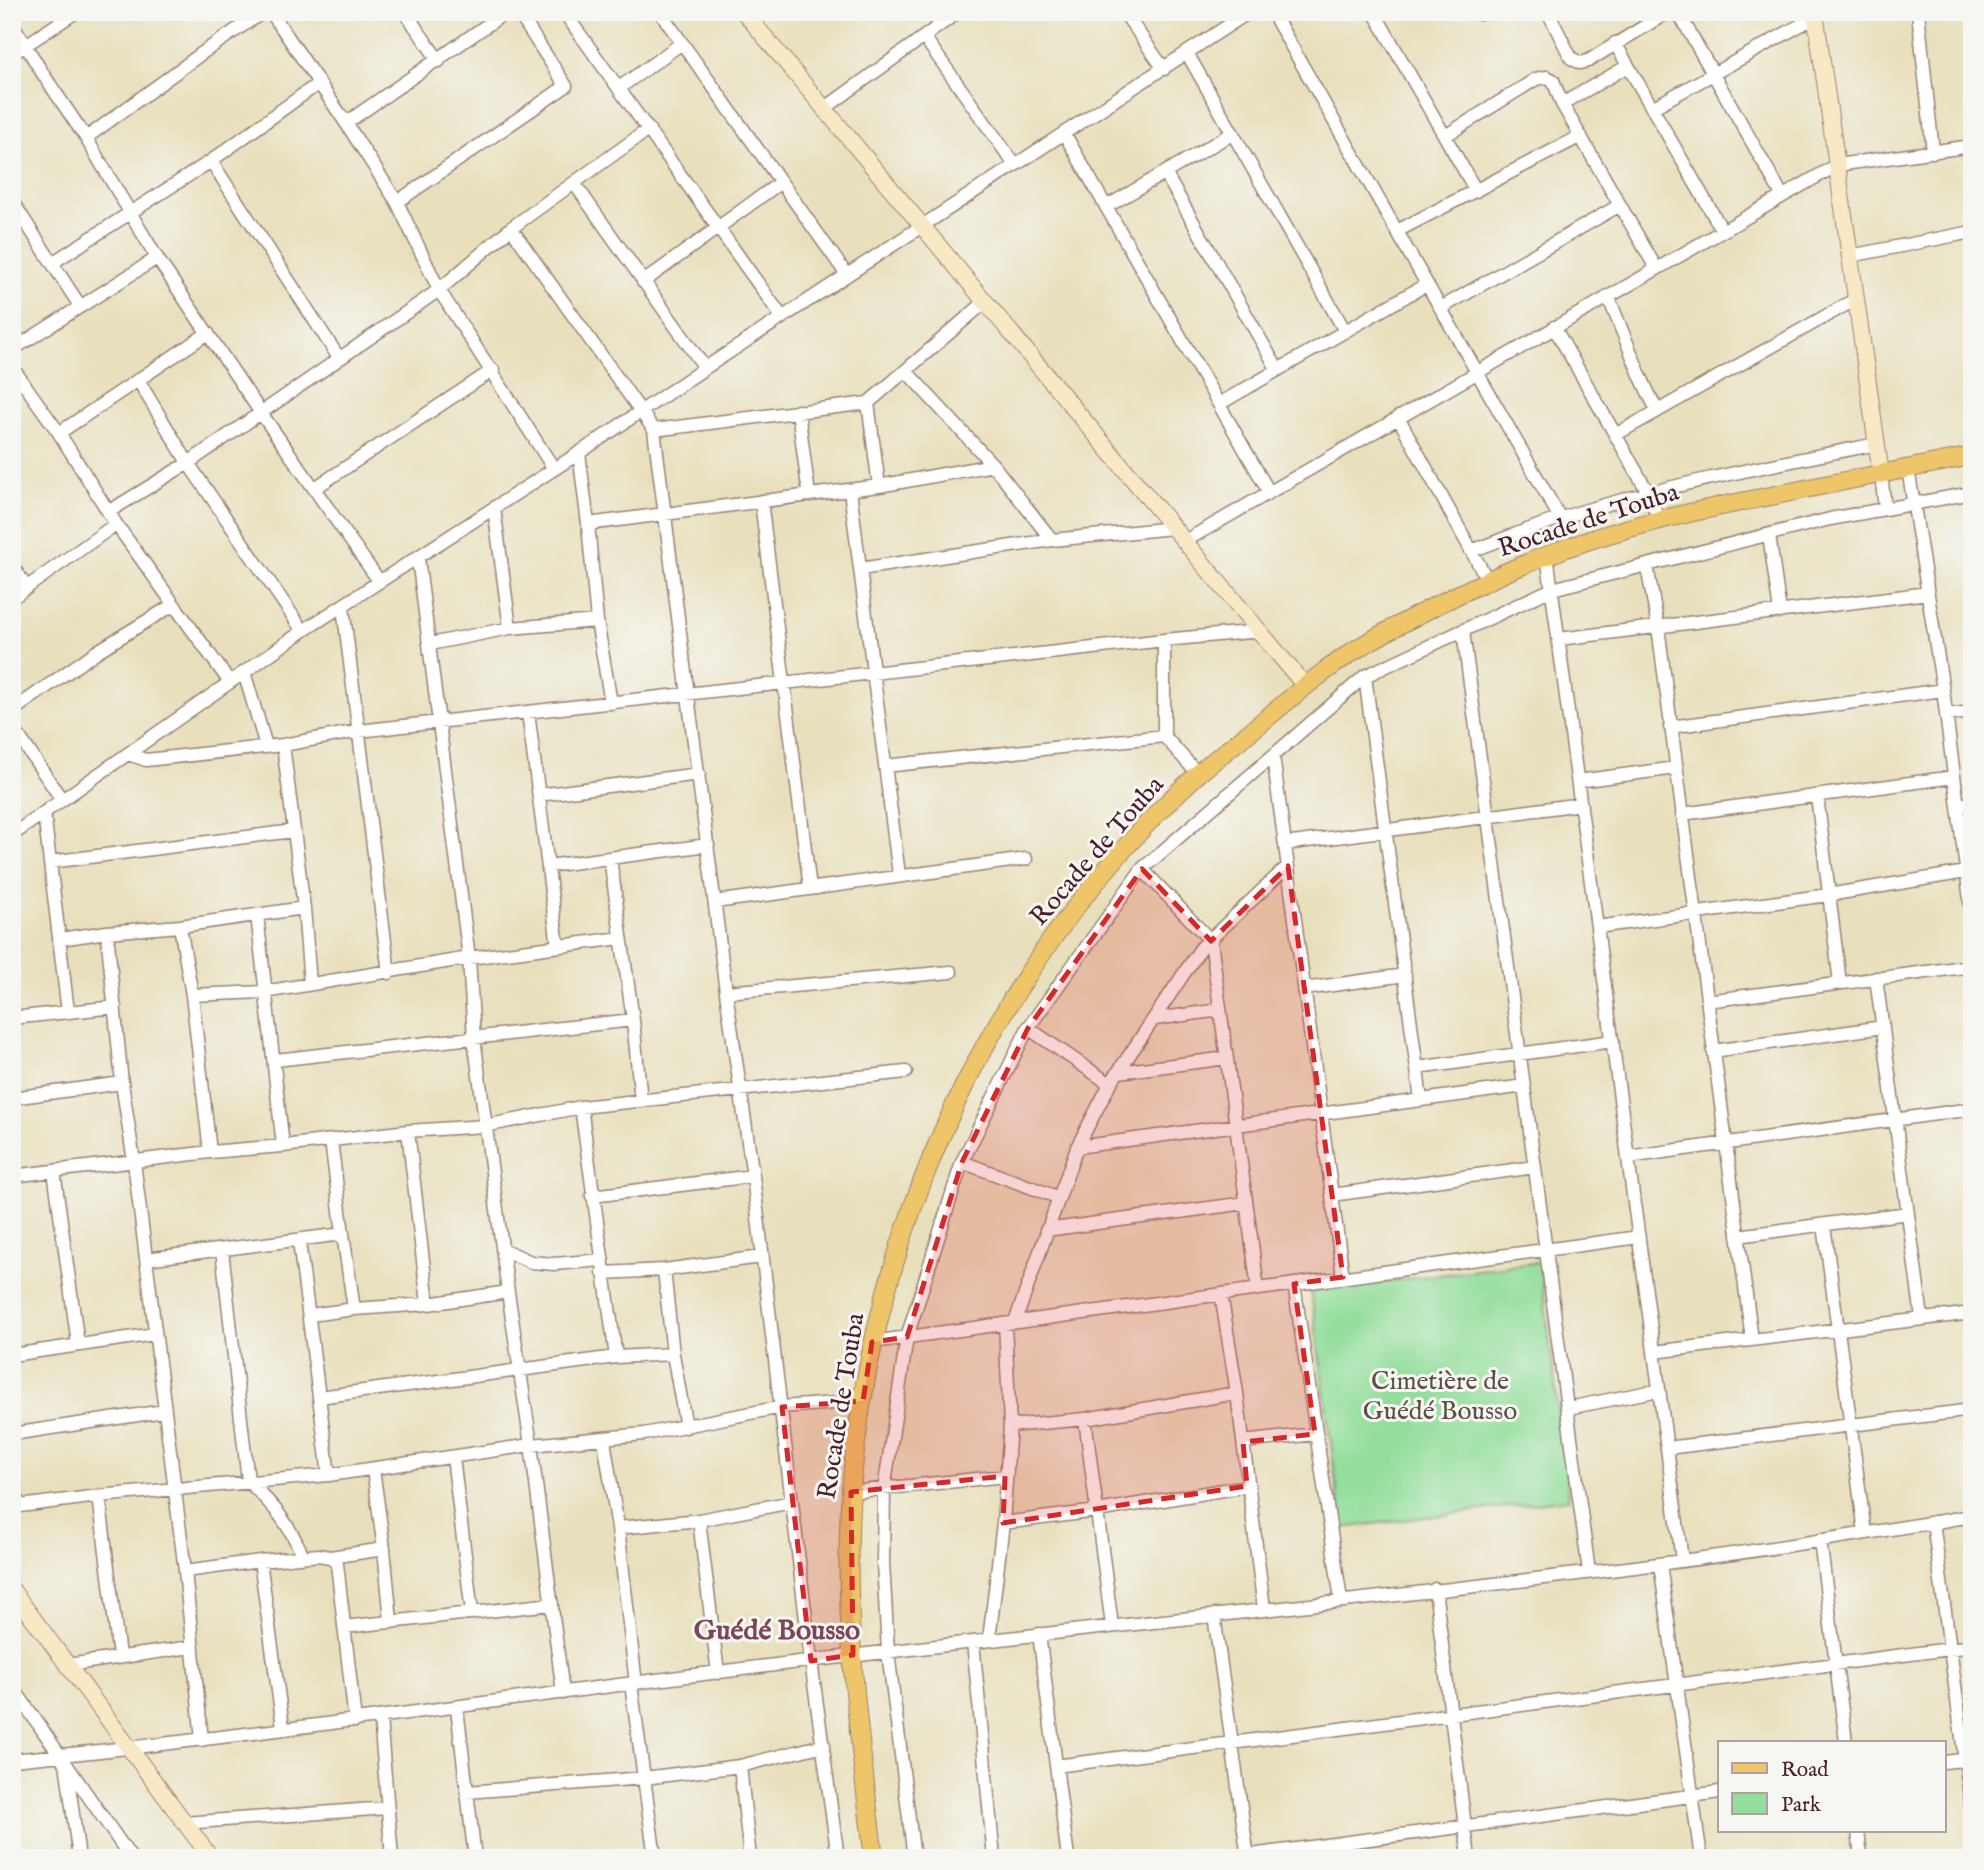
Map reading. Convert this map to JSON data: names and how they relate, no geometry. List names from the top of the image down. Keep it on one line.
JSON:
{"streets":{"main road":["Rocade de Touba"]},"districts":["Guédé Bousso"],"parks":["Cimetière de Guédé Bousso"],"legend":["Road","Park"]}
